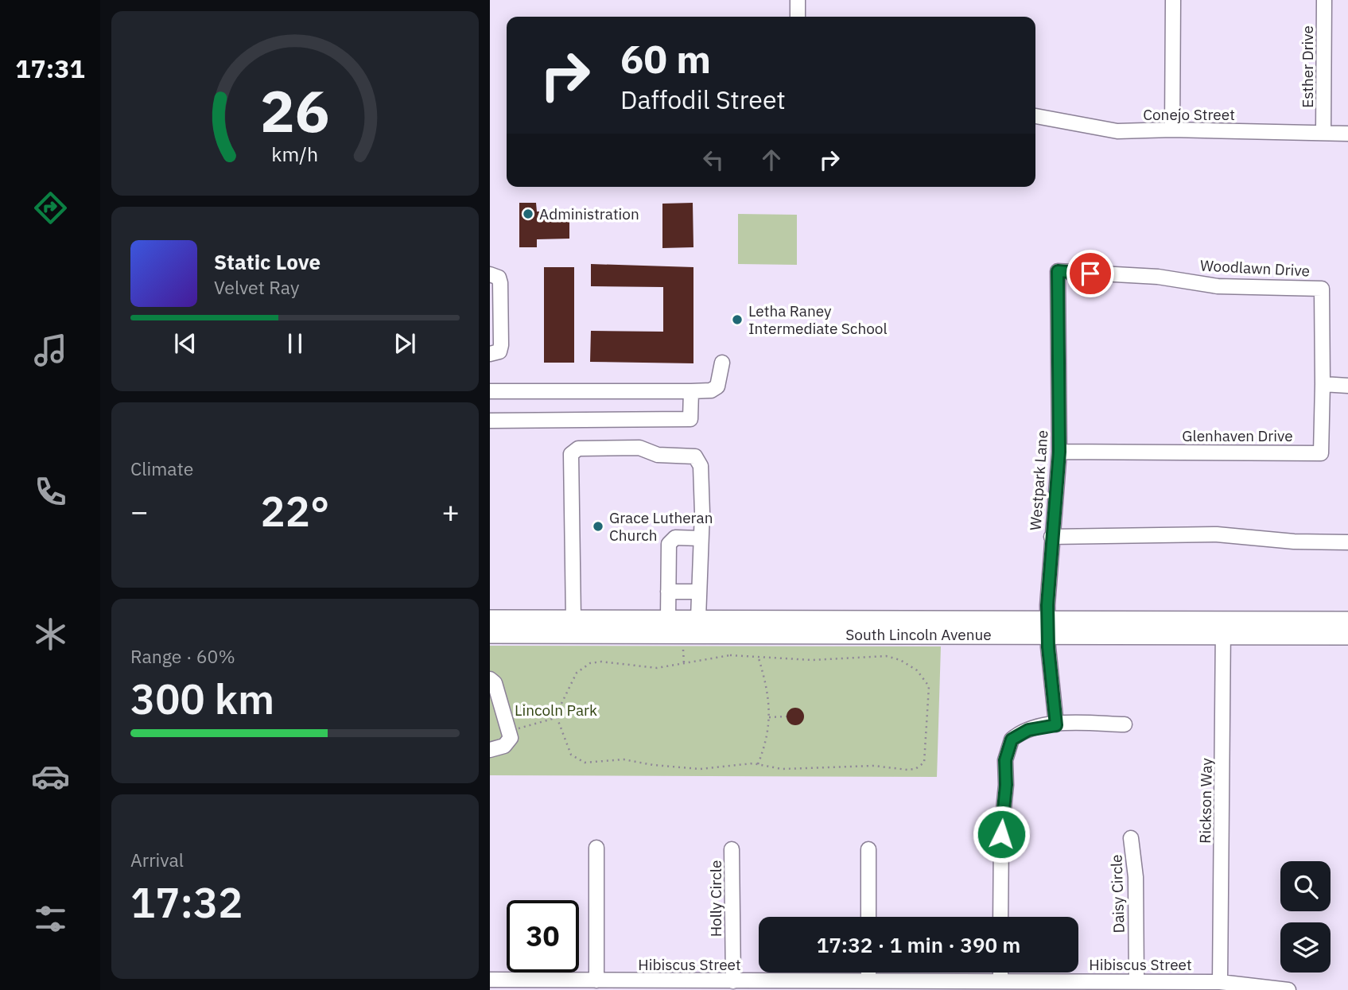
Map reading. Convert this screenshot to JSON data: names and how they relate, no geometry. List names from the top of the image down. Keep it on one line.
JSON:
{"streets":{"main road":["South Lincoln Avenue"],"street":["Esther Drive","Conejo Street","Woodlawn Drive","Glenhaven Drive","Westpark Lane","Rickson Way","Daisy Circle","Holly Circle","Hibiscus Street"]},"crossings":[["Esther Drive","Conejo Street"],["Woodlawn Drive","Glenhaven Drive"],["Woodlawn Drive","Westpark Lane"],["Glenhaven Drive","Westpark Lane"],["Westpark Lane","South Lincoln Avenue"],["South Lincoln Avenue","Rickson Way"],["Rickson Way","Hibiscus Street"],["Daisy Circle","Hibiscus Street"],["Holly Circle","Hibiscus Street"]],"parks":["Lincoln Park"],"places":["Administration","Letha Raney Intermediate School","Grace Lutheran Church"],"page":{"tabs":"17:31","turn":["60 m","Daffodil Street"],"song":["Static Love","Velvet Ray"],"tile":["Climate",["Range · 60%","300 km"],["Arrival","17:32"]],"heat":["−","22°","+"],"limit":"30","trip":"17:32 · 1 min · 390 m","gauge":["26","km/h"]}}
